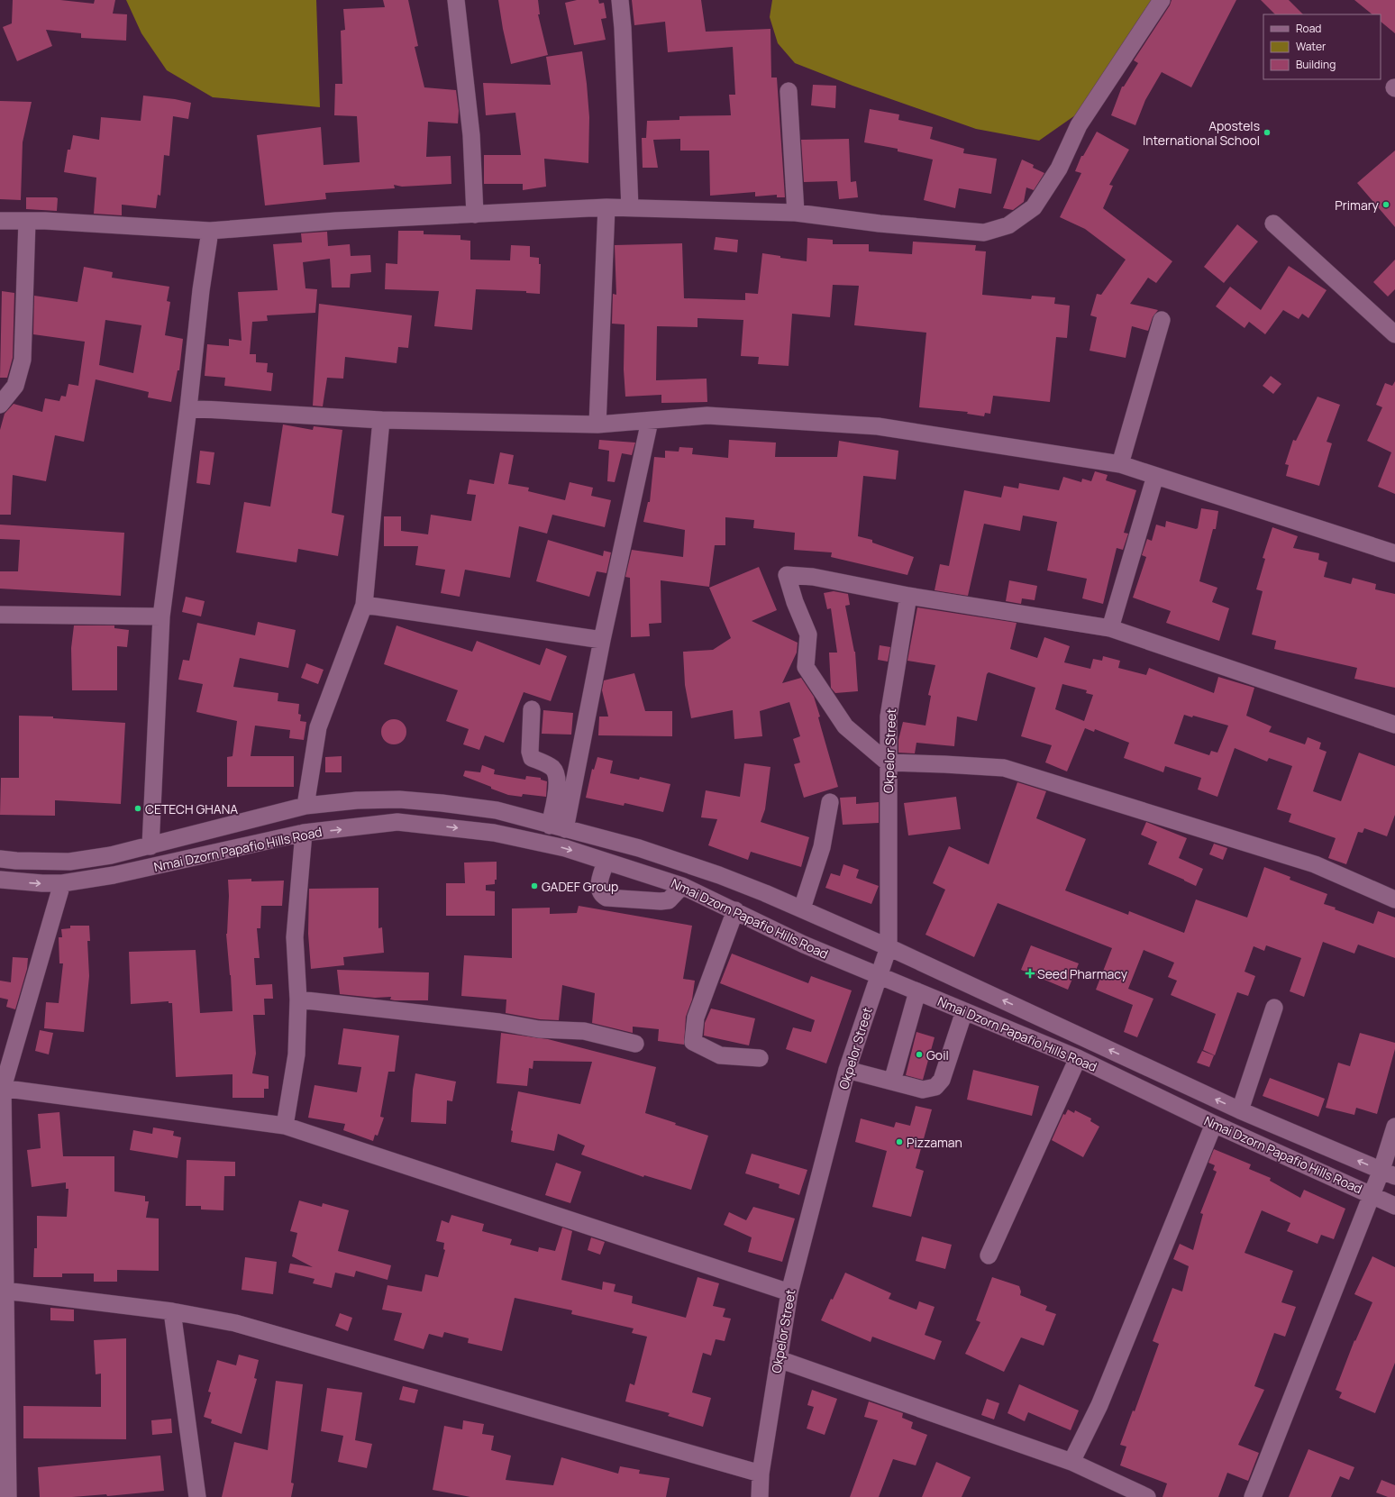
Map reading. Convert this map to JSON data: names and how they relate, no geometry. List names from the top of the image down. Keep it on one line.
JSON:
{"streets":{"street":["Okpelor Street","Nmai Dzorn Papafio Hills Road"]},"crossings":[["Okpelor Street","Nmai Dzorn Papafio Hills Road"]],"places":{"other":["Apostels International School","Primary","CETECH GHANA","GADEF Group","Goil","Pizzaman"],"health":["Seed Pharmacy"]},"legend":["Road","Water","Building"]}
